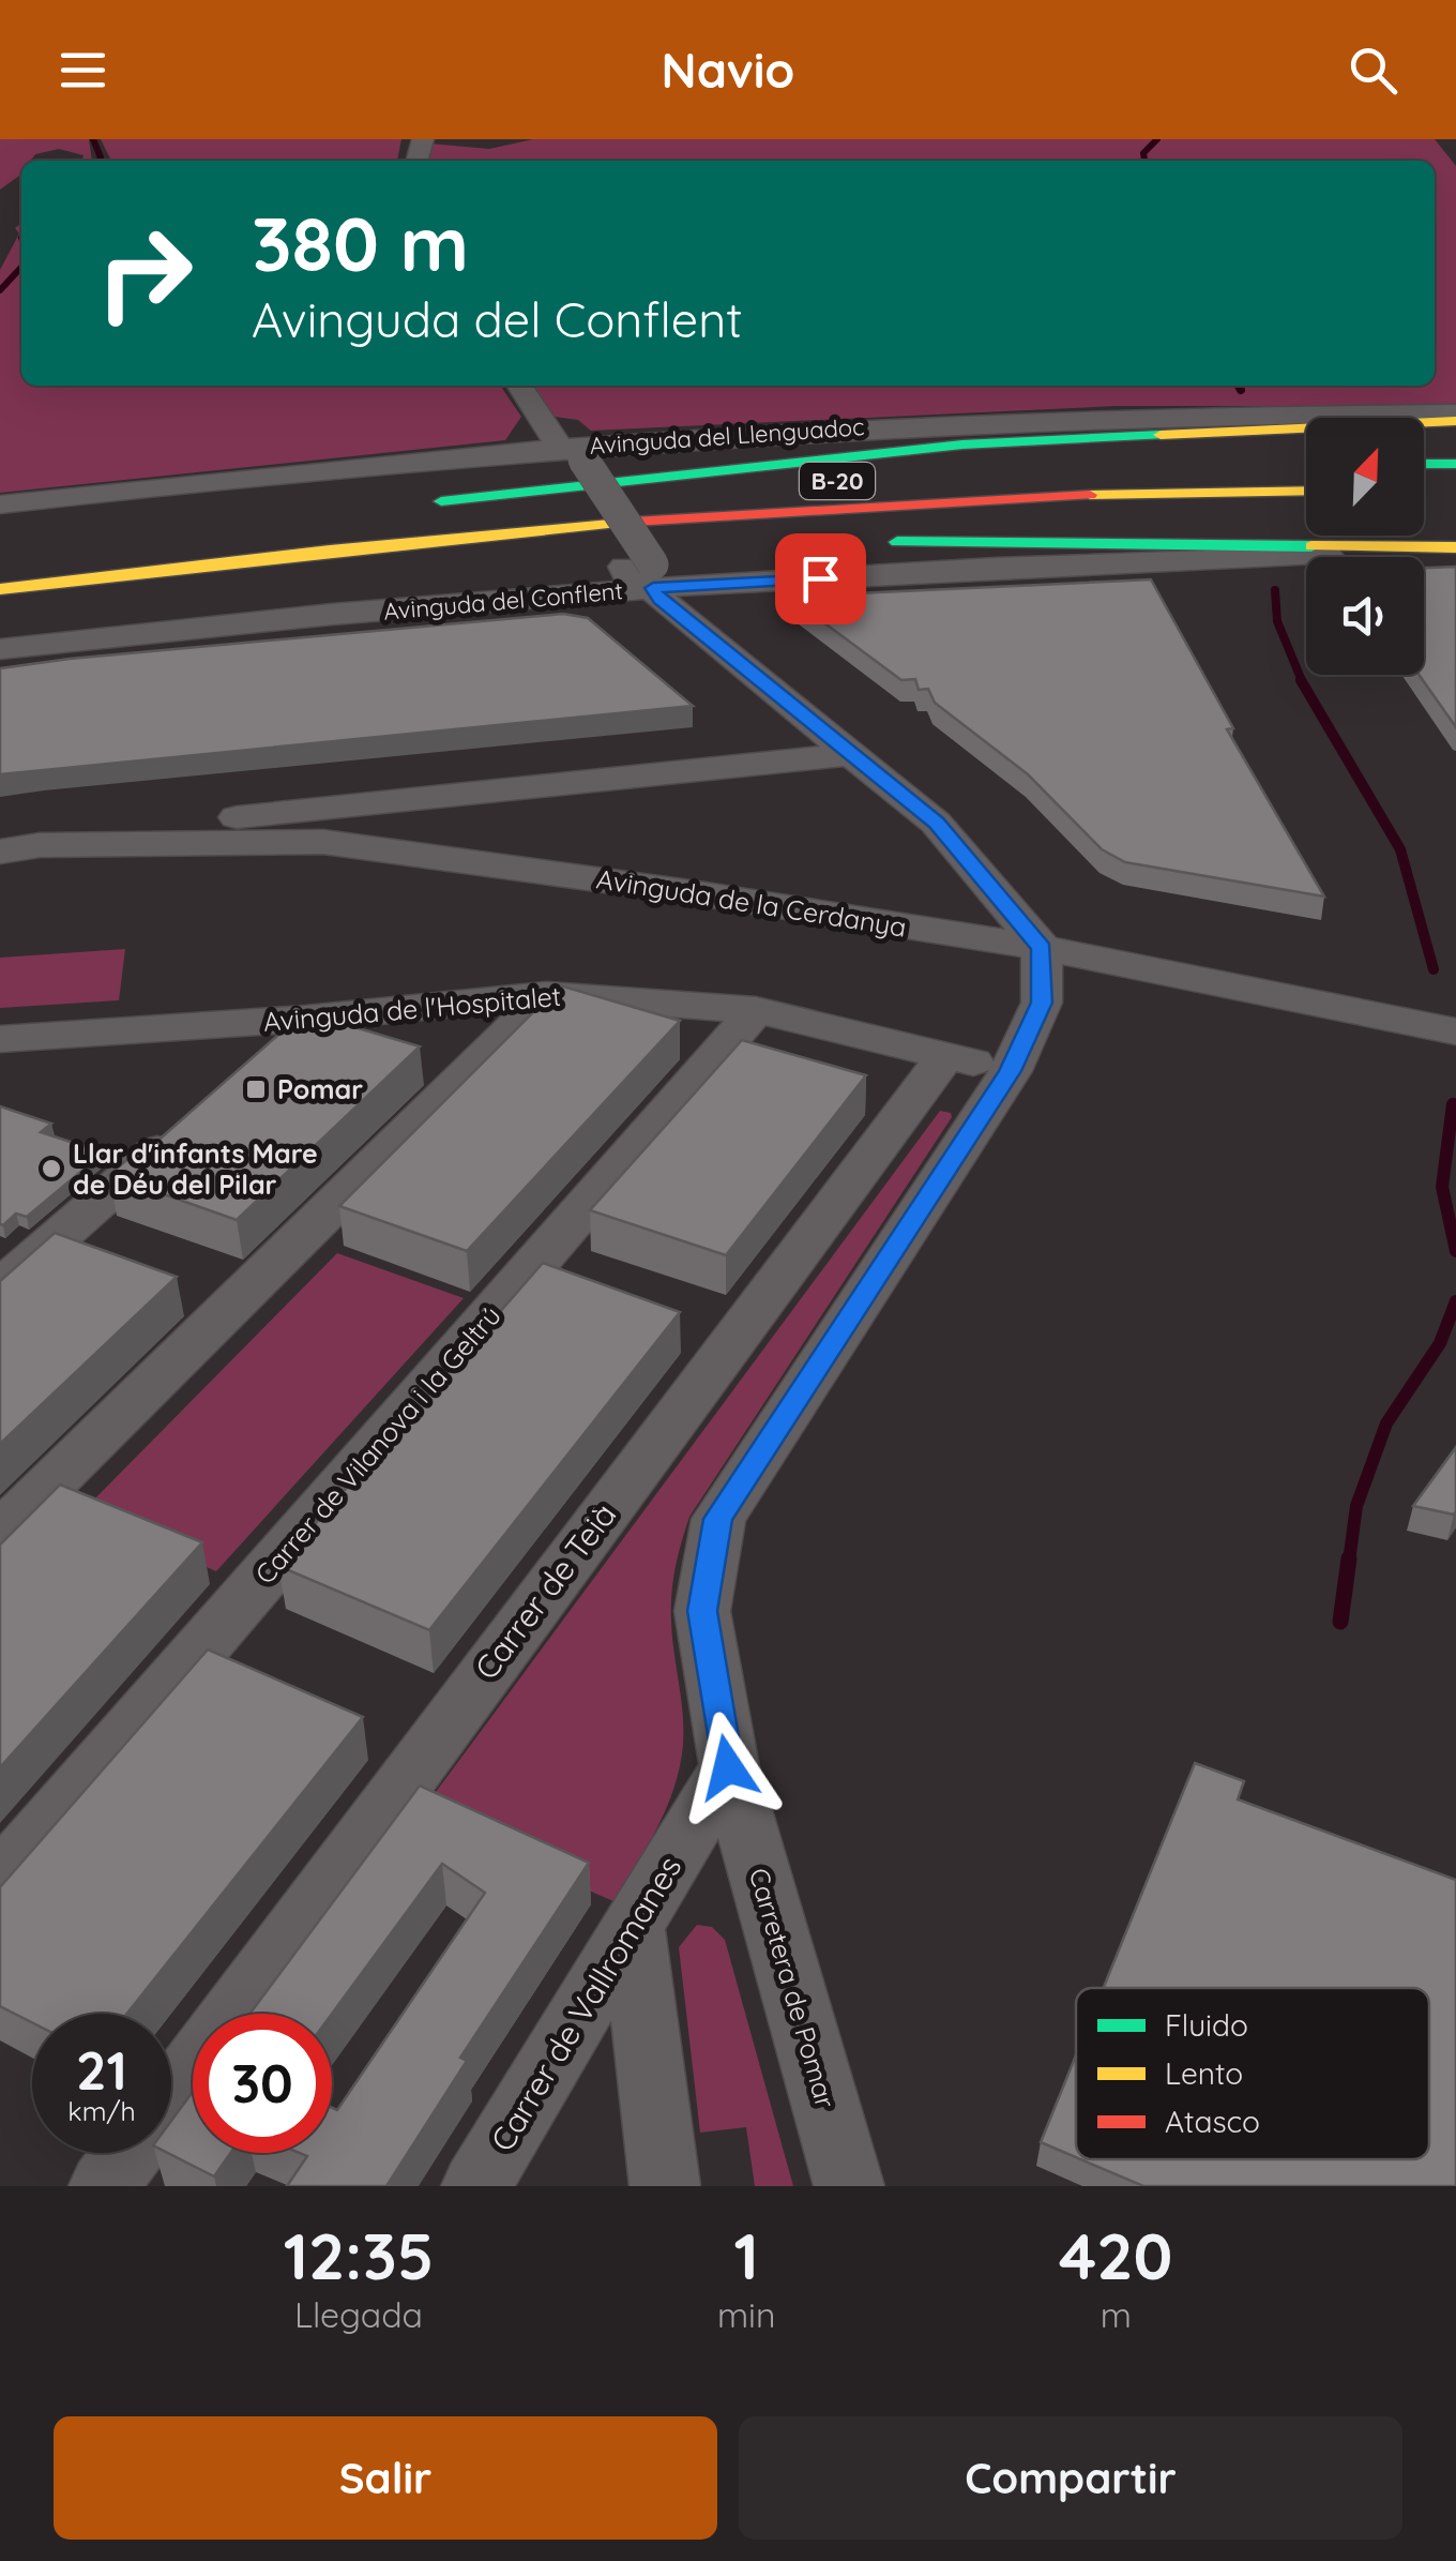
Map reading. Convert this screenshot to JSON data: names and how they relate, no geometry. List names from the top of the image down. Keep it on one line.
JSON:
{"streets":{"highway":["B-20"],"street":["Avinguda del Llenguadoc","Avinguda del Conflent","Avinguda de la Cerdanya","Avinguda de l'Hospitalet","Carrer de Vilanova i la Geltrú","Carrer de Teià","Carretera de Pomar","Carrer de Vallromanes"]},"crossings":[["Avinguda del Llenguadoc","B-20"],["Avinguda de la Cerdanya","Carretera de Pomar"],["Avinguda de l'Hospitalet","Carrer de Vilanova i la Geltrú"],["Avinguda de l'Hospitalet","Carrer de Teià"],["Avinguda de l'Hospitalet","Carretera de Pomar"],["Carretera de Pomar","Carrer de Vallromanes"]],"places":{"transit":["Pomar"],"other":["Llar d'infants Mare de Déu del Pilar"]},"legend":["Fluido","Lento","Atasco"],"north":"top right","page":{"header":"Navio","turn":["380 m","Avinguda del Conflent"],"speed":"21 km/h","limit":"30","eta":["12:35","Llegada","1","min","420","m"],"buttons":["Salir","Compartir"]}}
